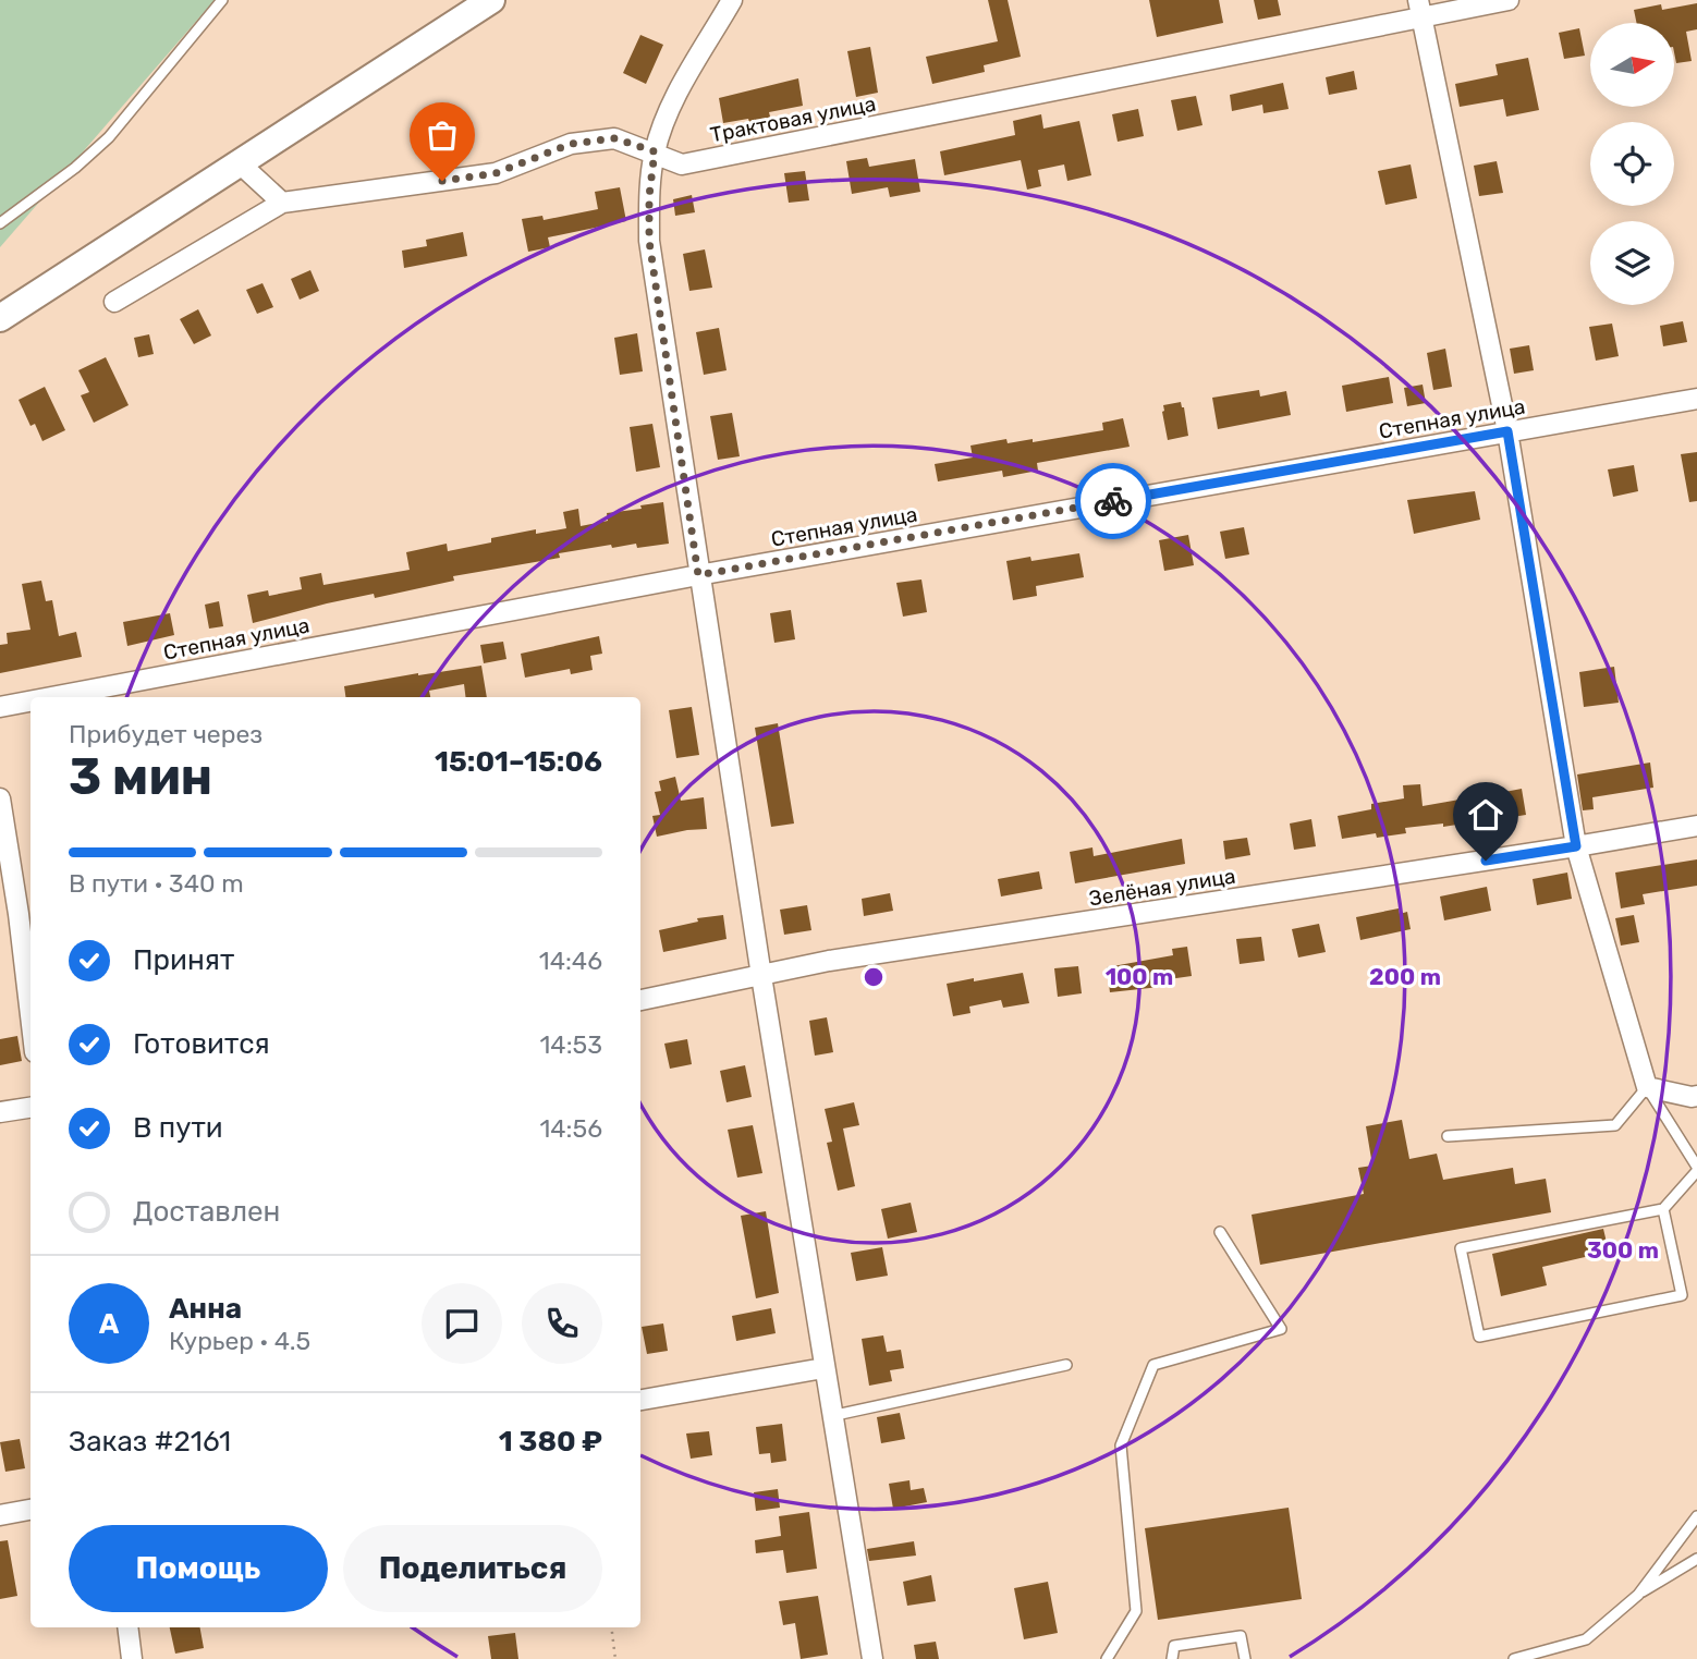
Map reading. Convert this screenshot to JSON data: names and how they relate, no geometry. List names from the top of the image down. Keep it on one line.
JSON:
{"streets":{"street":["Трактовая улица","Степная улица","Зелёная улица"]},"north":"right","page":{"heading":["3 мин","Прибудет через","15:01–15:06"],"panel":["Анна","Курьер · 4.5","Заказ #2161","1 380 ₽"],"bar":"В пути · 340 m","list":[["Принят","14:46"],["Готовится","14:53"],["В пути","14:56"],"Доставлен"],"round":"А","buttons":["Помощь","Поделиться"]},"rings":["100 m","200 m","300 m"]}
